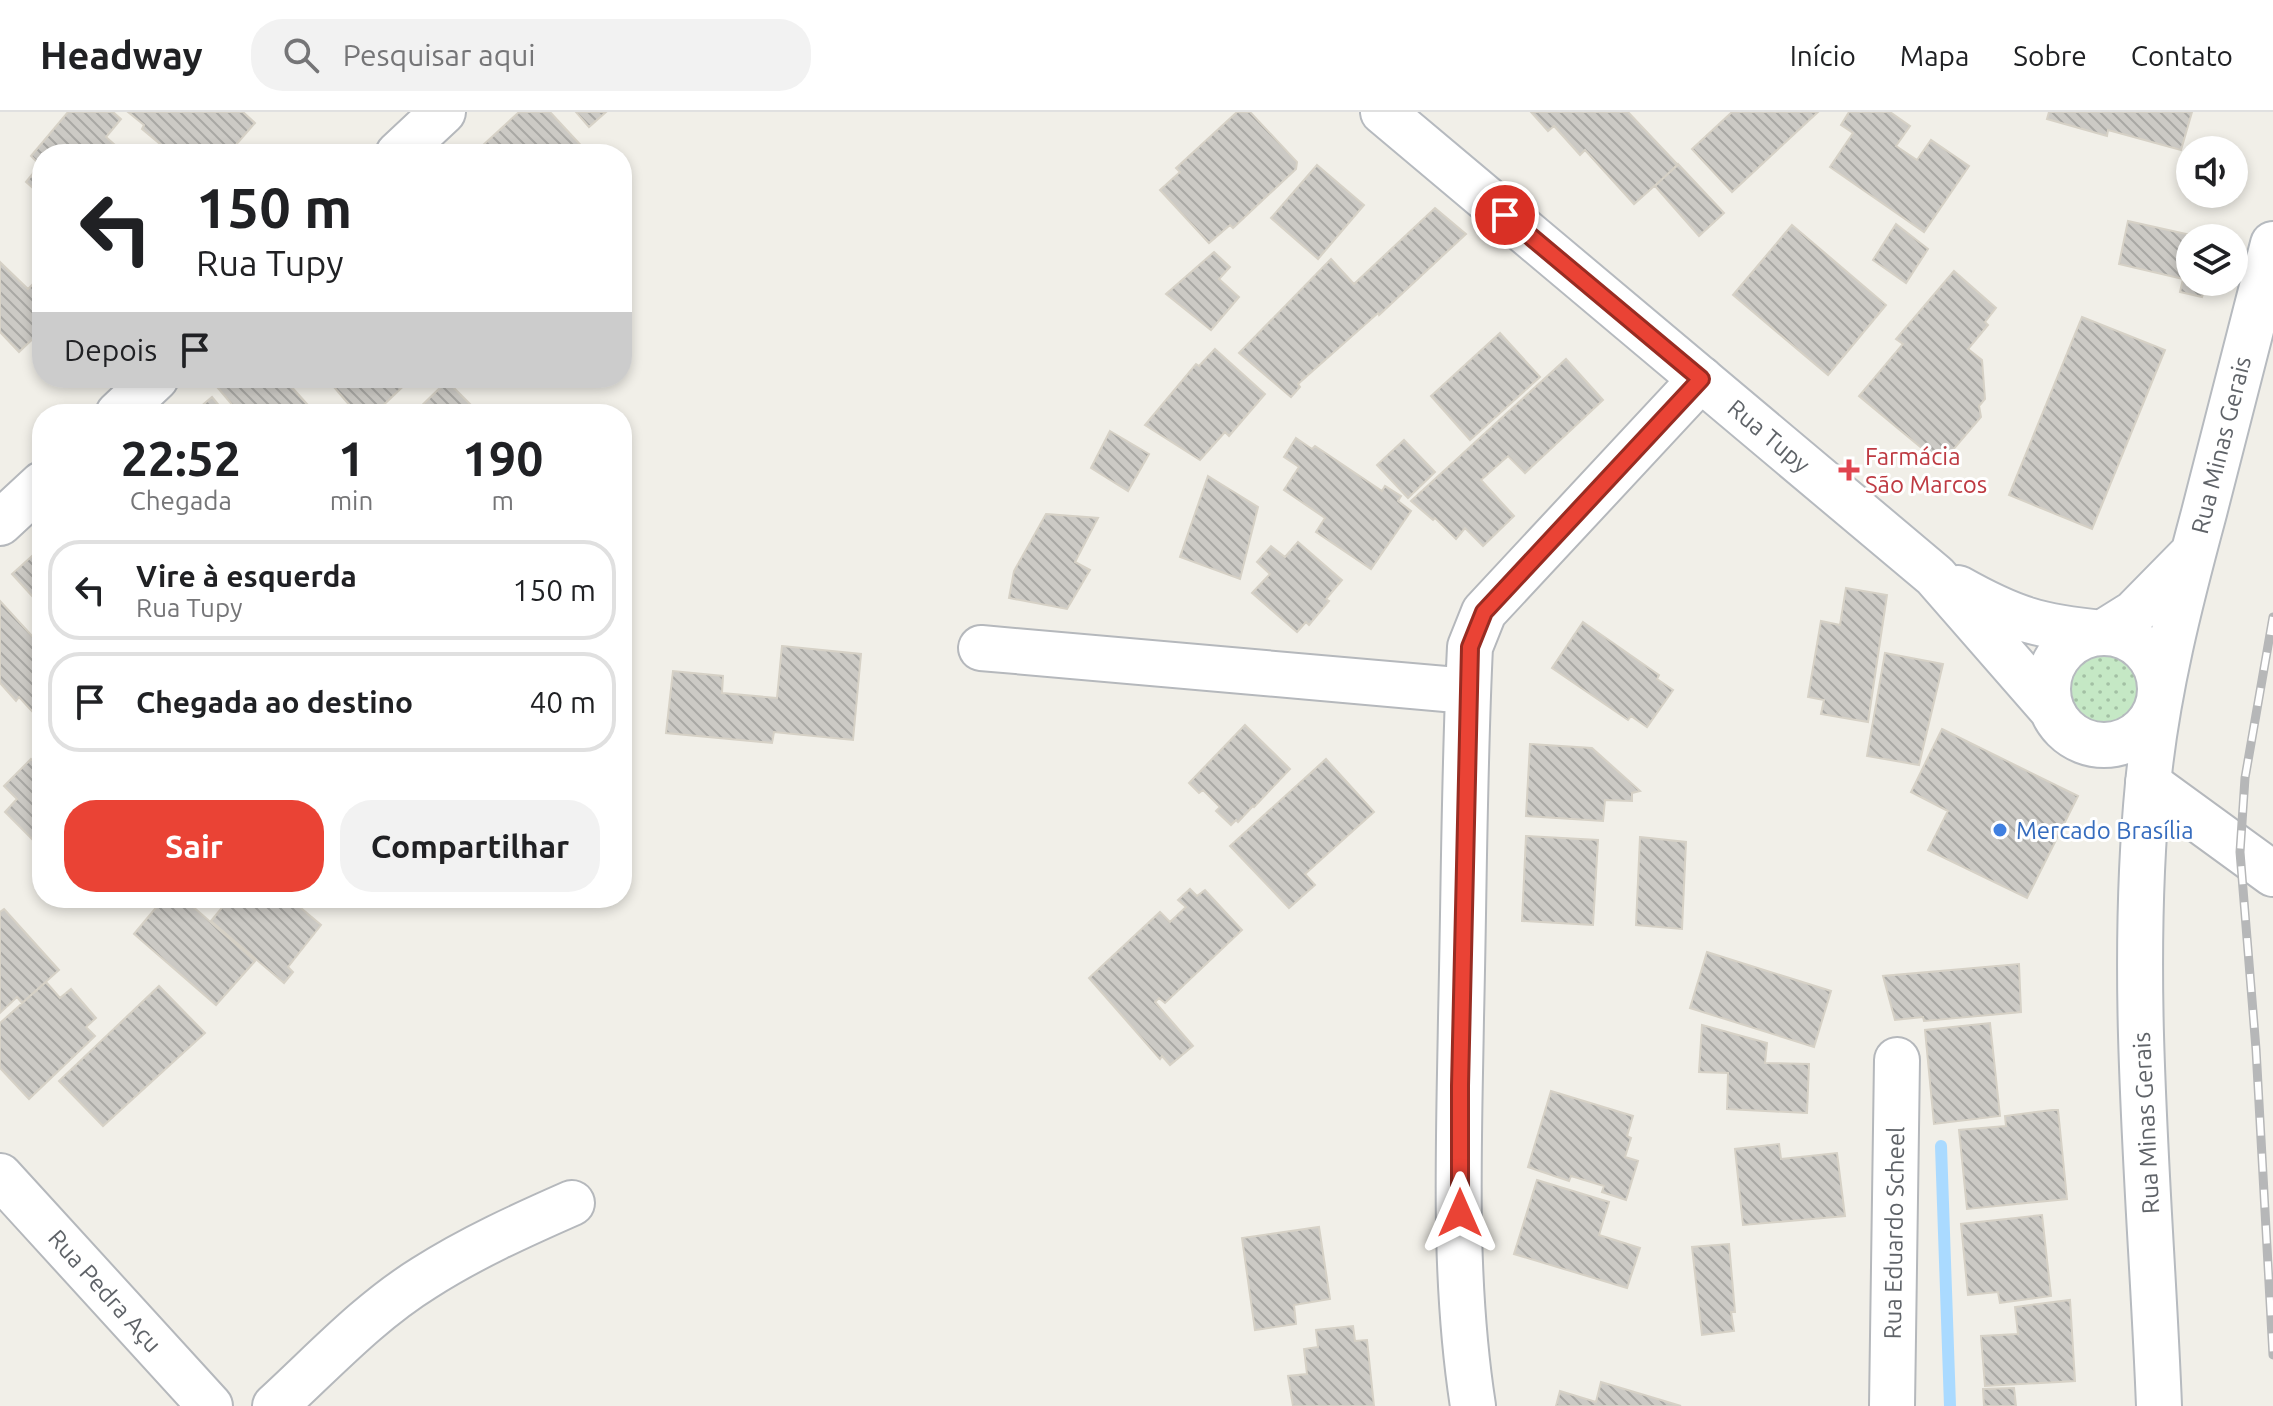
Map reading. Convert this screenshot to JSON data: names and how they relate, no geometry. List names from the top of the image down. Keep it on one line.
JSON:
{"streets":{"street":["Rua Tupy","Rua Minas Gerais","Rua Eduardo Scheel","Rua Pedra Açu"]},"crossings":[["Rua Tupy","Rua Minas Gerais"]],"places":{"health":["Farmácia São Marcos"],"other":["Mercado Brasília"]},"page":{"header":"Headway","search":"Pesquisar aqui","nav":["Início","Mapa","Sobre","Contato"],"turn":["150 m","Rua Tupy"],"then":"Depois","eta":["22:52","Chegada","1","min","190","m"],"list":[{"name":"Vire à esquerda","note":"Rua Tupy","value":"150 m"},{"name":"Chegada ao destino","value":"40 m"}],"buttons":["Sair","Compartilhar"]}}
